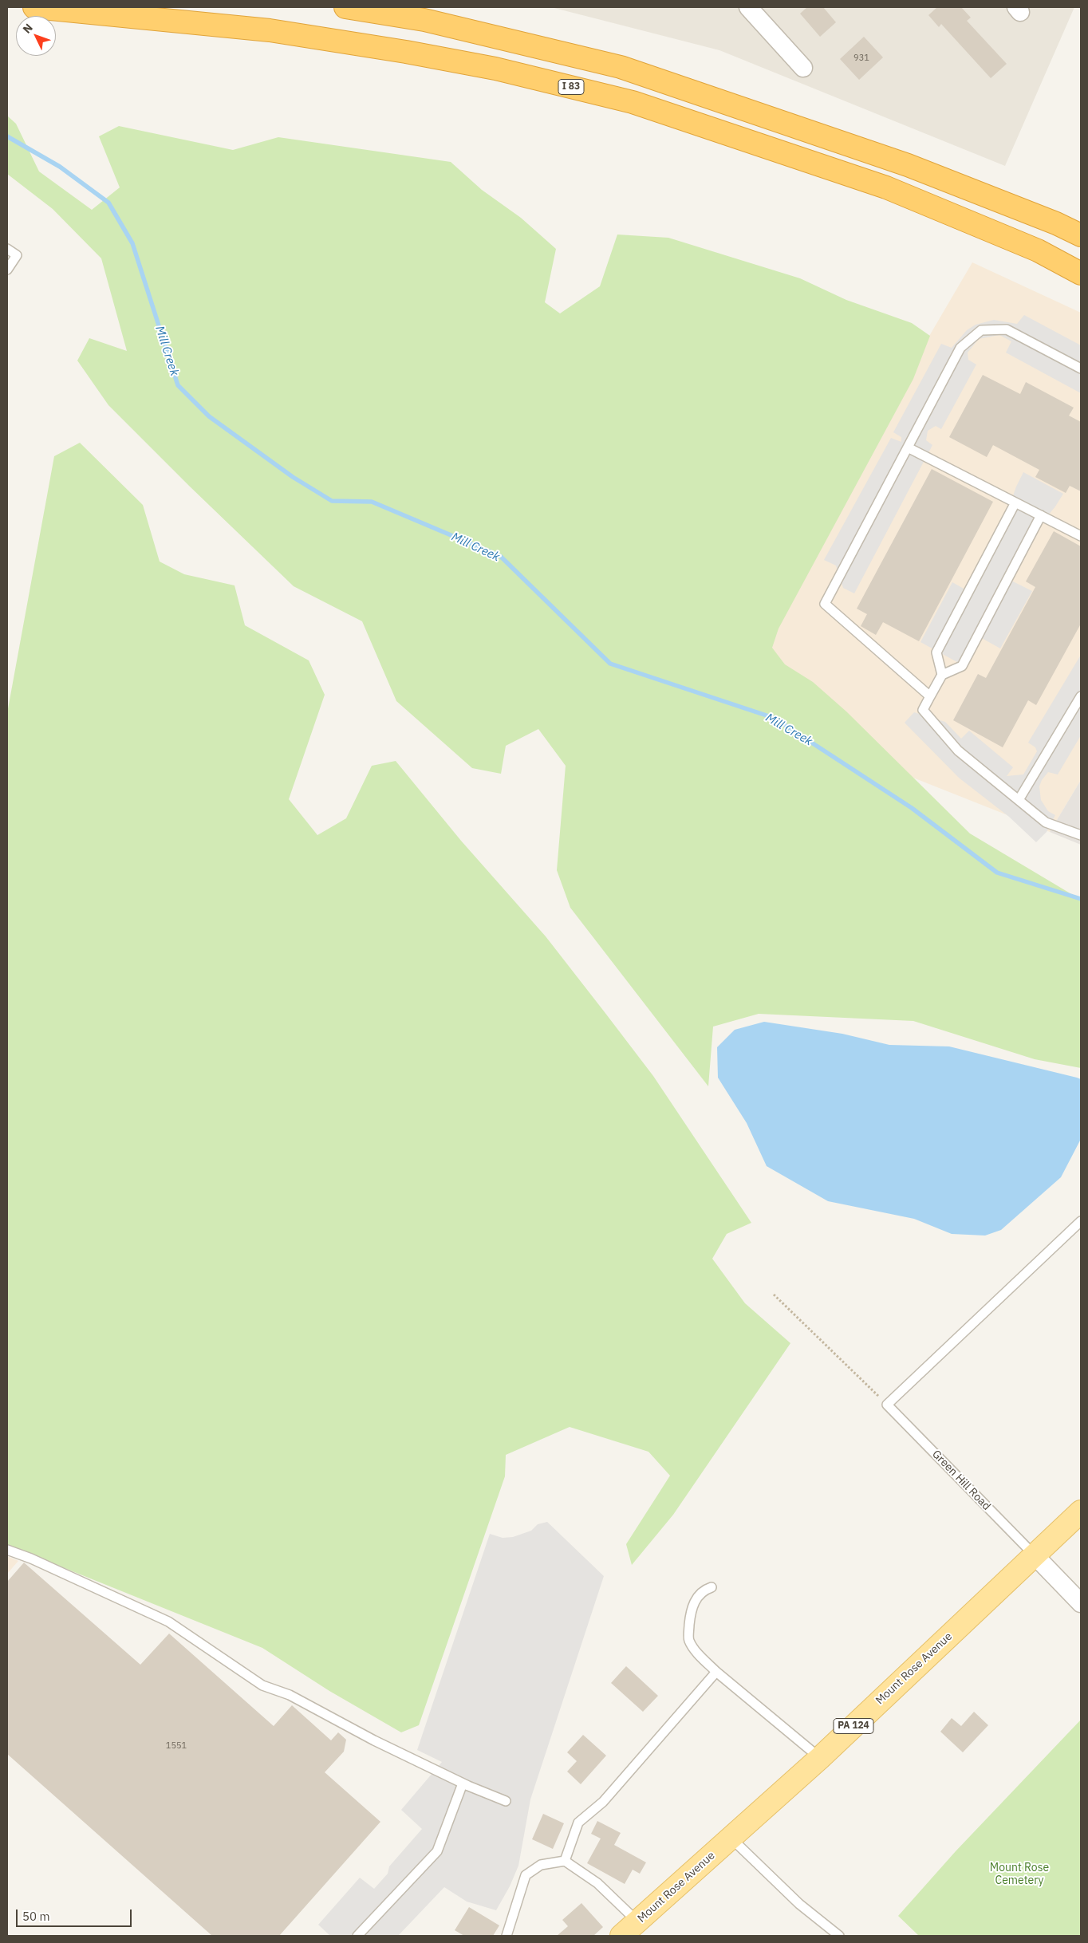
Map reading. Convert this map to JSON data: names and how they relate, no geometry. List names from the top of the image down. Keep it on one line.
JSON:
{"streets":{"highway":["I 83"],"main road":["Mount Rose Avenue","PA 124"],"lane":["Green Hill Road"]},"crossings":[["Green Hill Road","Mount Rose Avenue"]],"water":["Mill Creek"],"parks":["Mount Rose Cemetery"],"house_numbers":["931","1551"],"scale_bar":"50 m","north":"top left"}
